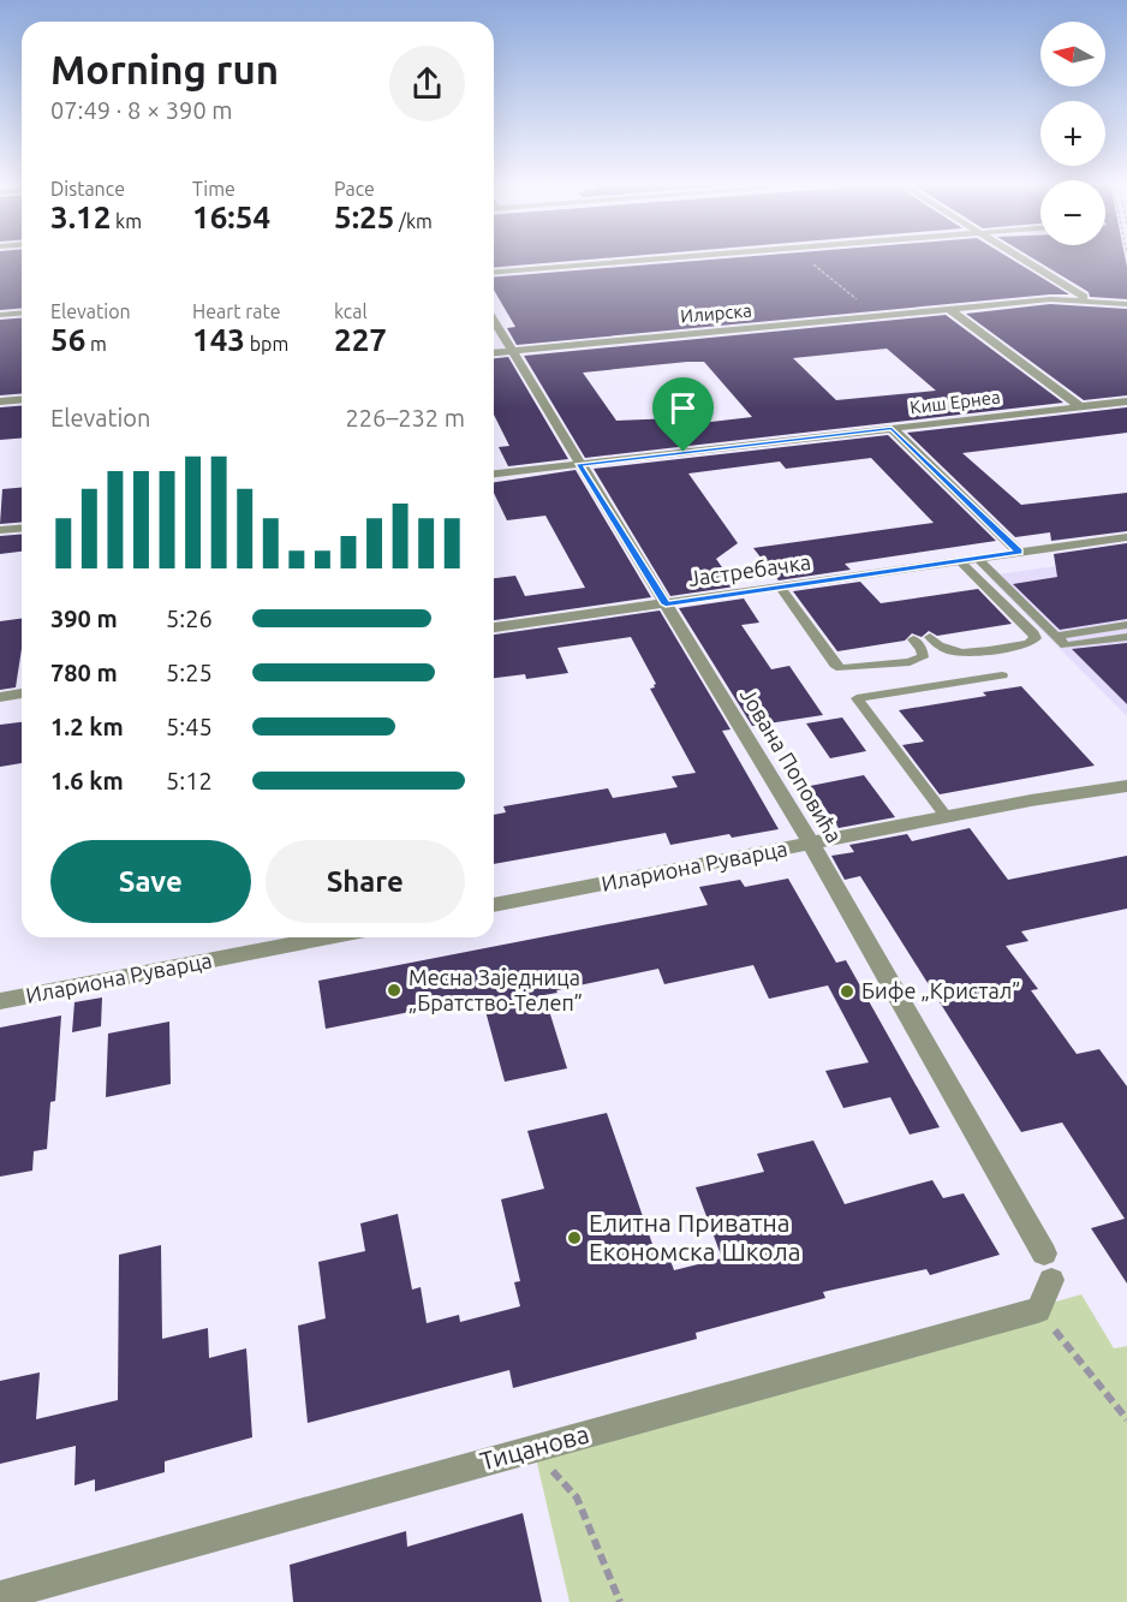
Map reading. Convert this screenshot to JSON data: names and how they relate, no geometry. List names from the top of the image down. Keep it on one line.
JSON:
{"streets":{"street":["Илирска","Киш Ернеа","Јастребачка","Јована Поповића","Илариона Руварца","Тицанова"]},"crossings":[["Илирска","Јована Поповића"],["Киш Ернеа","Јована Поповића"],["Јастребачка","Јована Поповића"],["Јована Поповића","Илариона Руварца"],["Јована Поповића","Тицанова"]],"places":["Месна Заједница „Братство-Телеп”","Бифе „Кристал”","Елитна Приватна Економска Школа"],"north":"left","page":{"map_buttons":["+","−"],"heading":["Morning run","07:49 · 8 × 390 m"],"stats":[["Distance","3.12 km"],["Time","16:54"],["Pace","5:25 /km"],["Elevation","56 m"],["Heart rate","143 bpm"],["kcal","227"]],"chart":["Elevation","226–232 m"],"list":[{"name":"390 m","note":"5:26"},{"name":"780 m","note":"5:25"},{"name":"1.2 km","note":"5:45"},{"name":"1.6 km","note":"5:12"}],"buttons":["Save","Share"]}}
